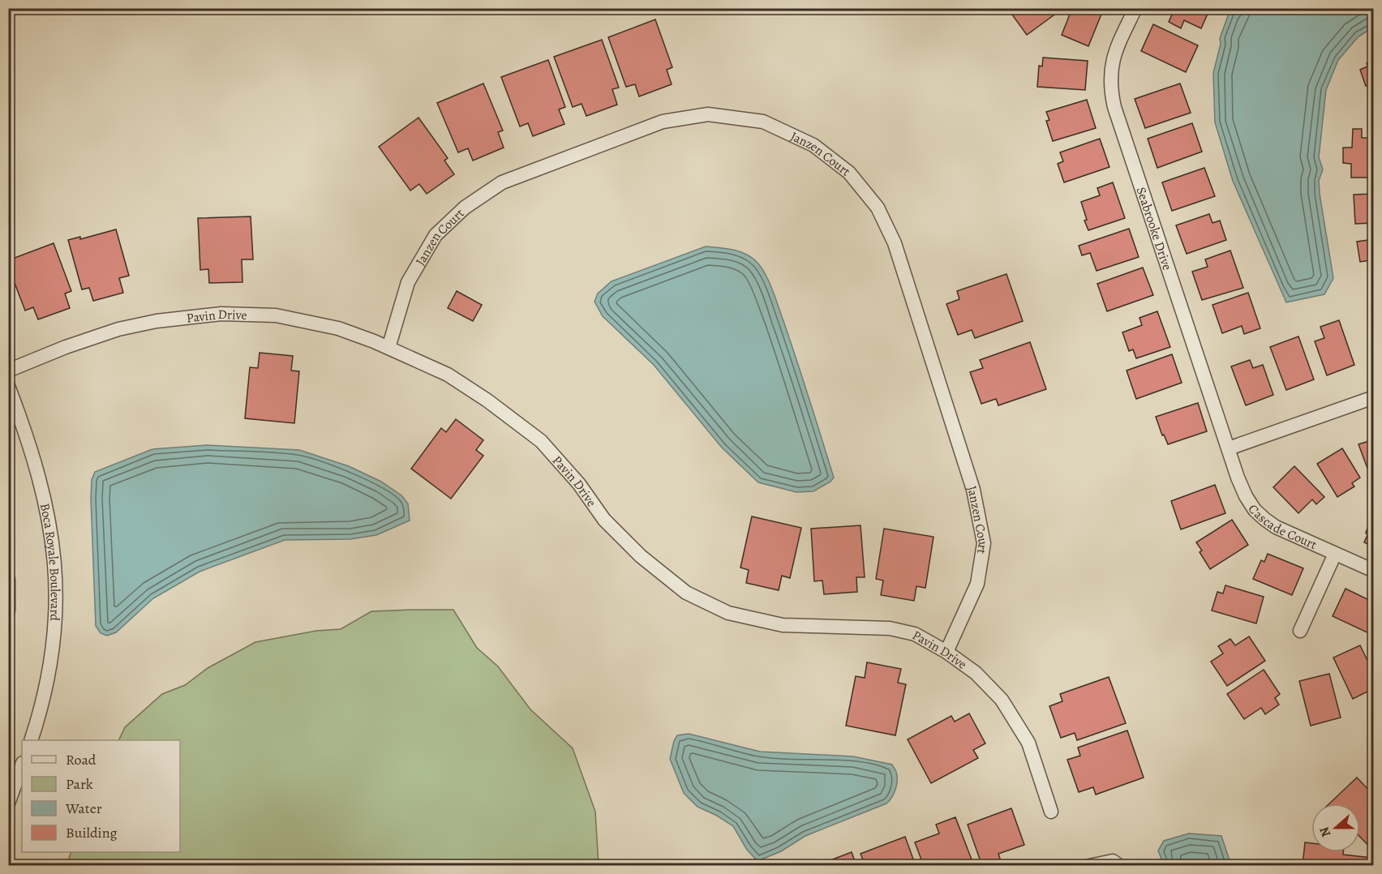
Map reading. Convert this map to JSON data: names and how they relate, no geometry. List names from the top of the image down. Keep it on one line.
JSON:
{"streets":{"street":["Janzen Court","Seabrooke Drive","Pavin Drive","Cascade Court","Boca Royale Boulevard"]},"crossings":[["Janzen Court","Pavin Drive"],["Seabrooke Drive","Cascade Court"]],"legend":["Road","Park","Water","Building"],"north":"left"}
